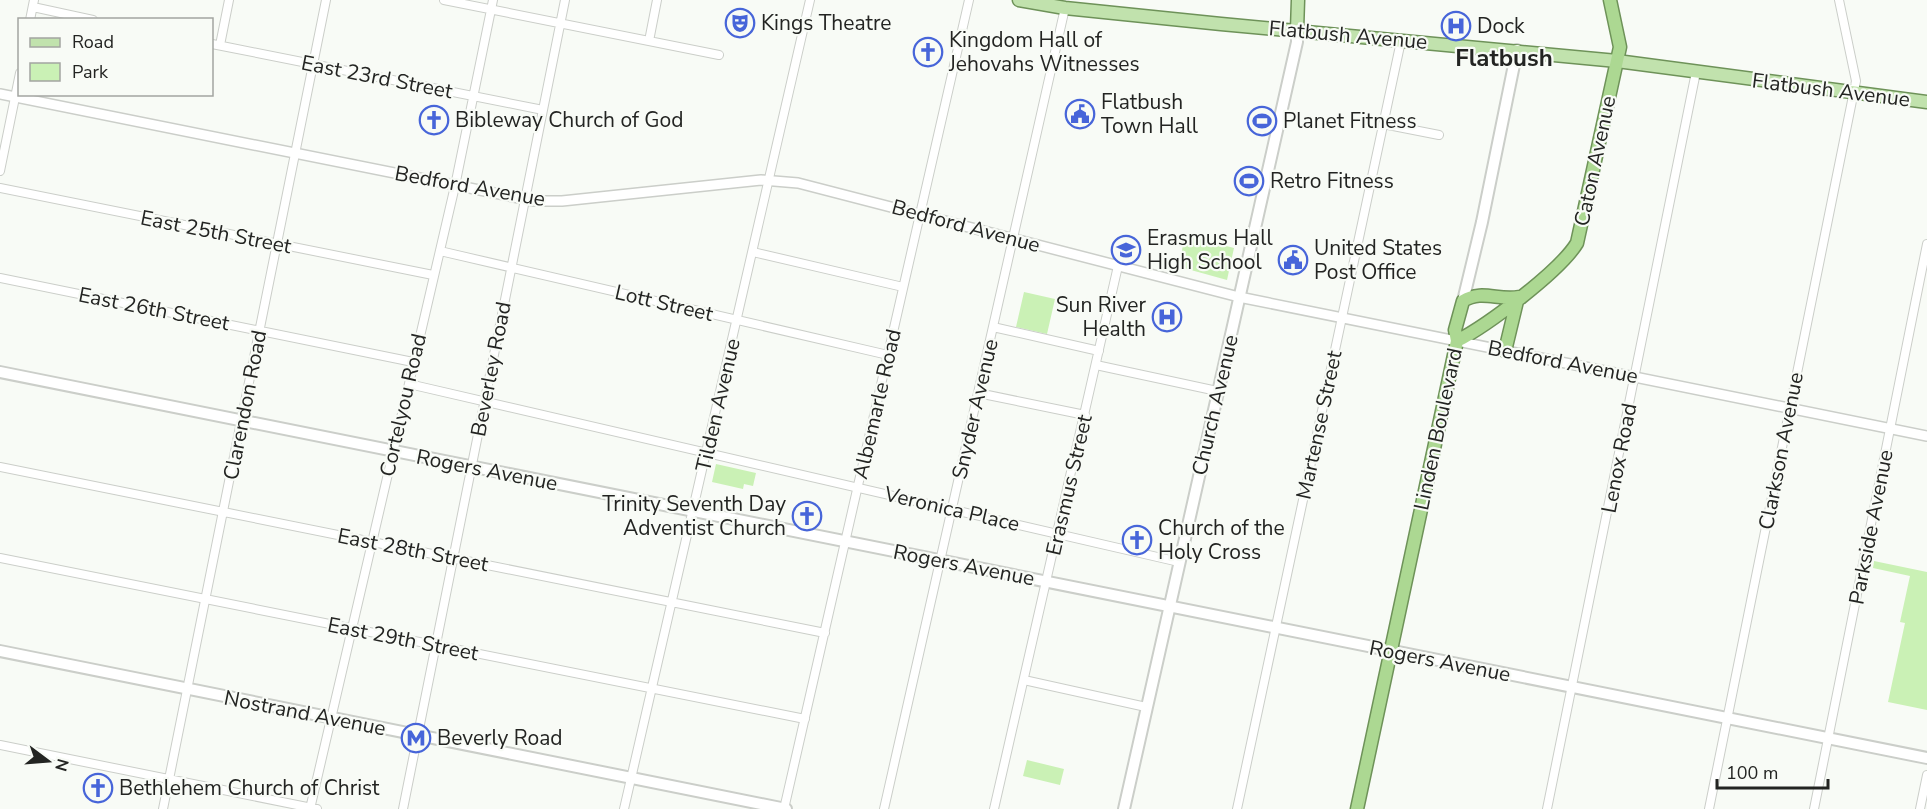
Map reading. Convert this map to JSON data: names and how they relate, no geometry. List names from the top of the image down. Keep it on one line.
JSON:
{"streets":{"highway":["Caton Avenue","Linden Boulevard"],"main road":["Flatbush Avenue","Church Avenue","Rogers Avenue","Nostrand Avenue"],"street":["East 23rd Street","Bedford Avenue","East 25th Street","Lott Street","East 26th Street","Beverley Road","Albemarle Road","Clarendon Road","Cortelyou Road","Tilden Avenue","Snyder Avenue","Martense Street","Clarkson Avenue","Lenox Road","Erasmus Street","Veronica Place","Parkside Avenue","East 28th Street","East 29th Street"]},"crossings":[["Flatbush Avenue","Caton Avenue"],["Flatbush Avenue","Church Avenue"],["Flatbush Avenue","Snyder Avenue"],["Flatbush Avenue","Martense Street"],["Flatbush Avenue","Linden Boulevard"],["Flatbush Avenue","Clarkson Avenue"],["Flatbush Avenue","Lenox Road"],["East 23rd Street","Beverley Road"],["East 23rd Street","Clarendon Road"],["East 23rd Street","Cortelyou Road"],["Caton Avenue","Bedford Avenue"],["Caton Avenue","Linden Boulevard"],["Bedford Avenue","Beverley Road"],["Bedford Avenue","Albemarle Road"],["Bedford Avenue","Clarendon Road"],["Bedford Avenue","Cortelyou Road"],["Bedford Avenue","Tilden Avenue"],["Bedford Avenue","Church Avenue"],["Bedford Avenue","Snyder Avenue"],["Bedford Avenue","Martense Street"],["Bedford Avenue","Linden Boulevard"],["Bedford Avenue","Clarkson Avenue"],["Bedford Avenue","Lenox Road"],["Bedford Avenue","Erasmus Street"],["Bedford Avenue","Parkside Avenue"],["East 25th Street","Clarendon Road"],["East 25th Street","Cortelyou Road"],["Lott Street","Beverley Road"],["Lott Street","Albemarle Road"],["Lott Street","Cortelyou Road"],["Lott Street","Tilden Avenue"],["East 26th Street","Clarendon Road"],["East 26th Street","Cortelyou Road"],["Beverley Road","Rogers Avenue"],["Beverley Road","Veronica Place"],["Beverley Road","East 28th Street"],["Beverley Road","East 29th Street"],["Beverley Road","Nostrand Avenue"],["Albemarle Road","Rogers Avenue"],["Albemarle Road","Veronica Place"],["Albemarle Road","East 28th Street"],["Albemarle Road","East 29th Street"],["Albemarle Road","Nostrand Avenue"],["Clarendon Road","Rogers Avenue"],["Clarendon Road","East 28th Street"],["Clarendon Road","East 29th Street"],["Clarendon Road","Nostrand Avenue"],["Cortelyou Road","Rogers Avenue"],["Cortelyou Road","Veronica Place"],["Cortelyou Road","East 28th Street"],["Cortelyou Road","East 29th Street"],["Cortelyou Road","Nostrand Avenue"],["Tilden Avenue","Rogers Avenue"],["Tilden Avenue","Veronica Place"],["Tilden Avenue","East 28th Street"],["Tilden Avenue","East 29th Street"],["Tilden Avenue","Nostrand Avenue"],["Church Avenue","Rogers Avenue"],["Church Avenue","Veronica Place"],["Snyder Avenue","Rogers Avenue"],["Snyder Avenue","Veronica Place"],["Martense Street","Rogers Avenue"],["Linden Boulevard","Rogers Avenue"],["Clarkson Avenue","Rogers Avenue"],["Lenox Road","Rogers Avenue"],["Rogers Avenue","Erasmus Street"],["Rogers Avenue","Parkside Avenue"],["Erasmus Street","Veronica Place"]],"districts":["Flatbush"],"places":{"theatre":["Kings Theatre"],"hospital":["Dock","Sun River Health"],"church":["Kingdom Hall of Jehovahs Witnesses","Bibleway Church of God","Trinity Seventh Day Adventist Church","Church of the Holy Cross","Bethlehem Church of Christ"],"public building":["Flatbush Town Hall","United States Post Office"],"sports":["Planet Fitness","Retro Fitness"],"school or university":["Erasmus Hall High School"],"metro station":["Beverly Road"]},"legend":["Road","Park"],"scale_bar":"100 m","north":"right"}
